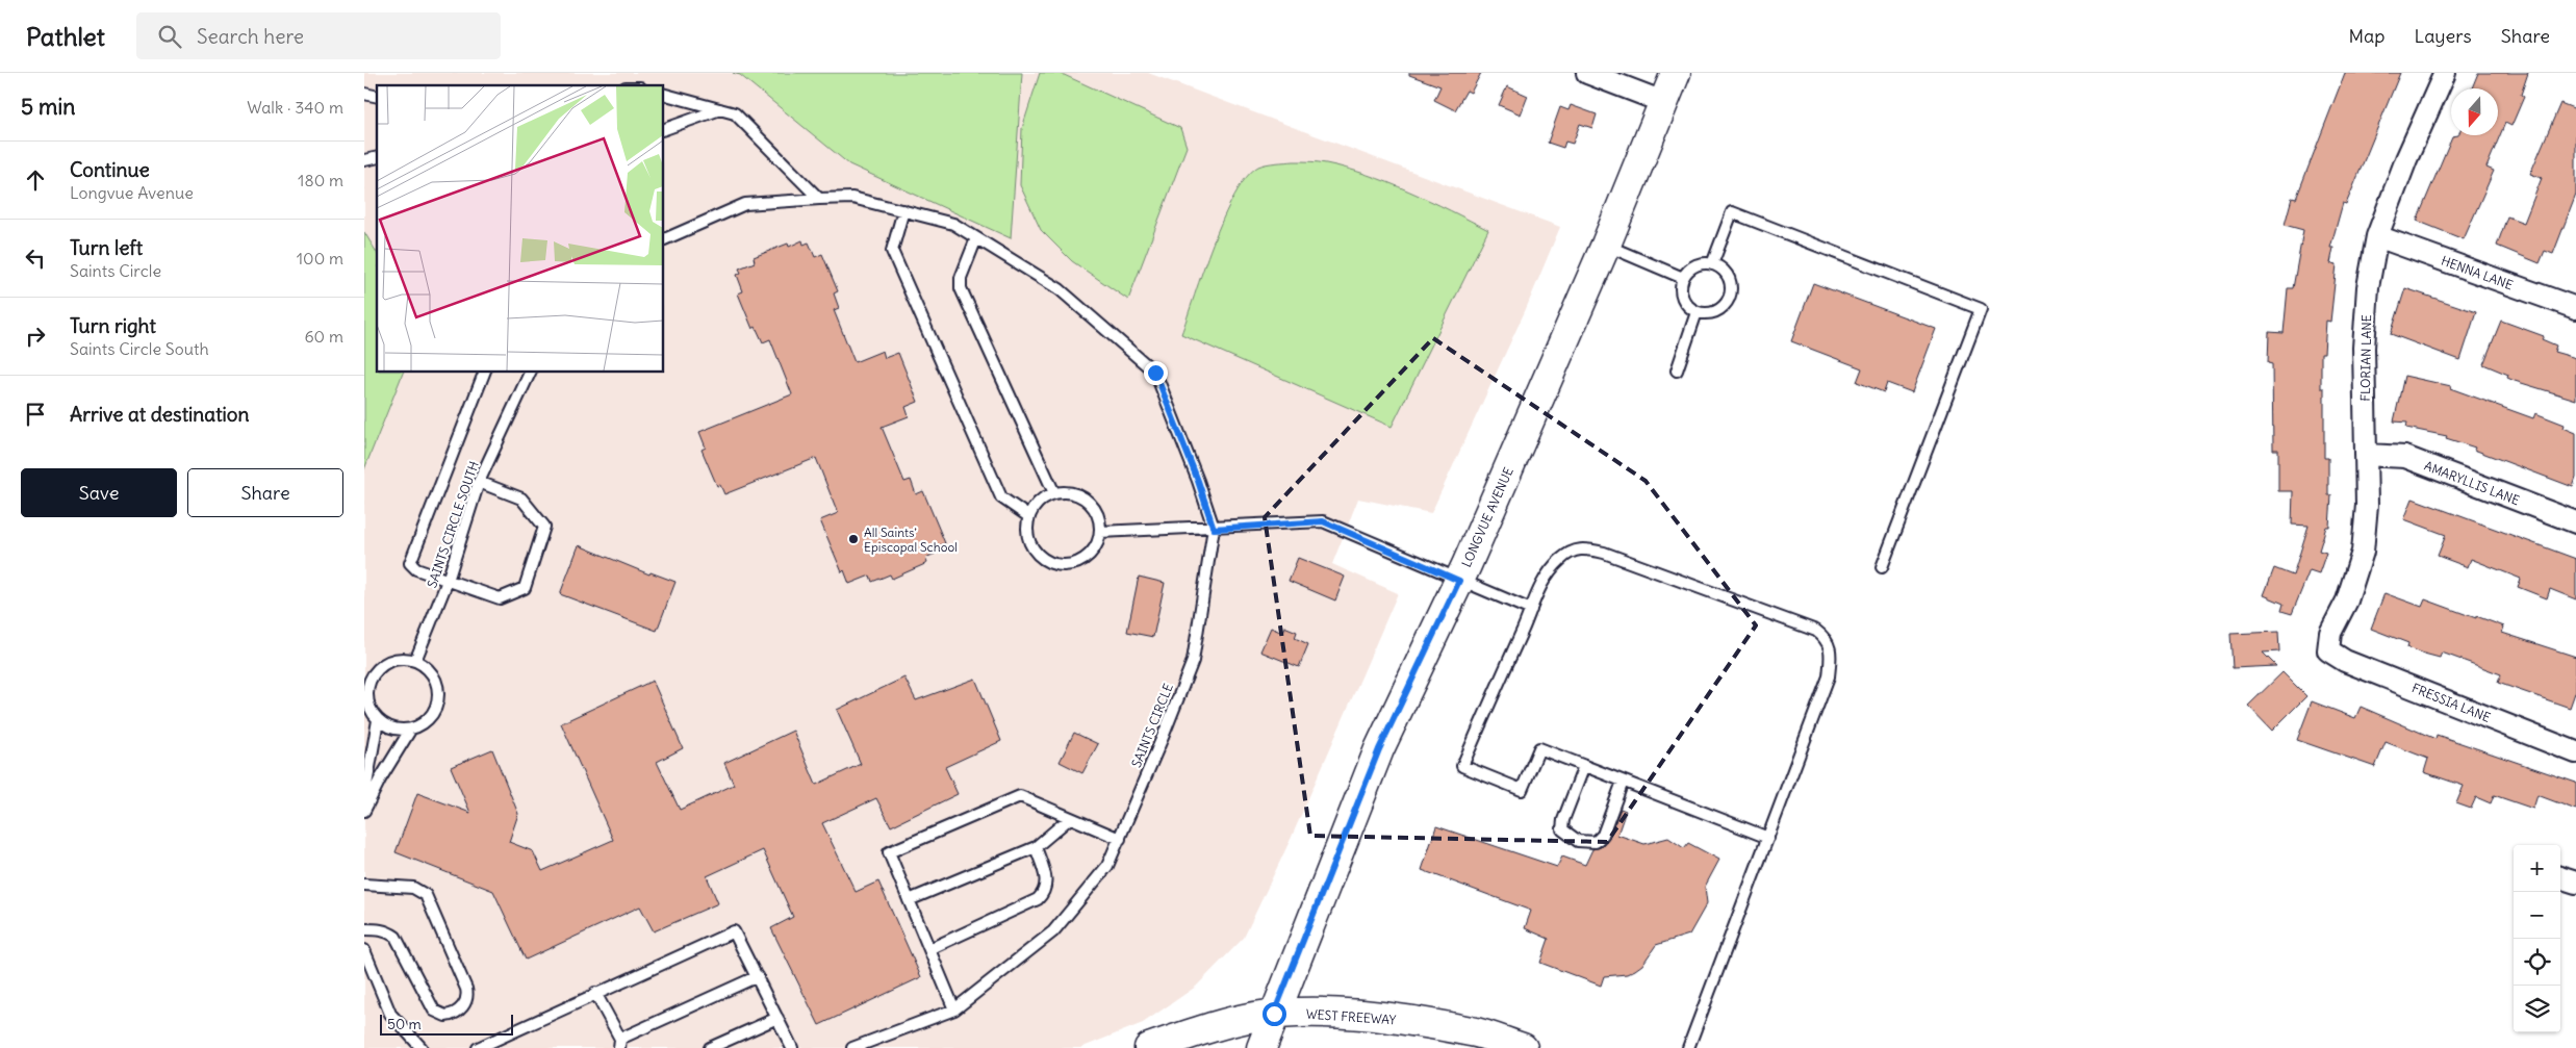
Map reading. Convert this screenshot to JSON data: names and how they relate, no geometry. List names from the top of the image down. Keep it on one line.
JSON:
{"streets":{"main road":["LONGVUE AVENUE","WEST FREEWAY"],"street":["HENNA LANE","FLORIAN LANE","AMARYLLIS LANE","FRESSIA LANE"],"lane":["SAINTS CIRCLE SOUTH","SAINTS CIRCLE"]},"crossings":[["HENNA LANE","FLORIAN LANE"],["FLORIAN LANE","AMARYLLIS LANE"],["FLORIAN LANE","FRESSIA LANE"],["LONGVUE AVENUE","WEST FREEWAY"]],"places":["All Saints' Episcopal School"],"scale_bar":"50 m","north":"bottom","page":{"header":"Pathlet","search":"Search here","nav":["Map","Layers","Share"],"heading":["5 min","Walk · 340 m"],"list":[["Continue","Longvue Avenue","180 m"],["Turn left","Saints Circle","100 m"],["Turn right","Saints Circle South","60 m"],"Arrive at destination"],"buttons":["Save","Share"],"map_buttons":["+","−"],"scale":"50 m"}}
